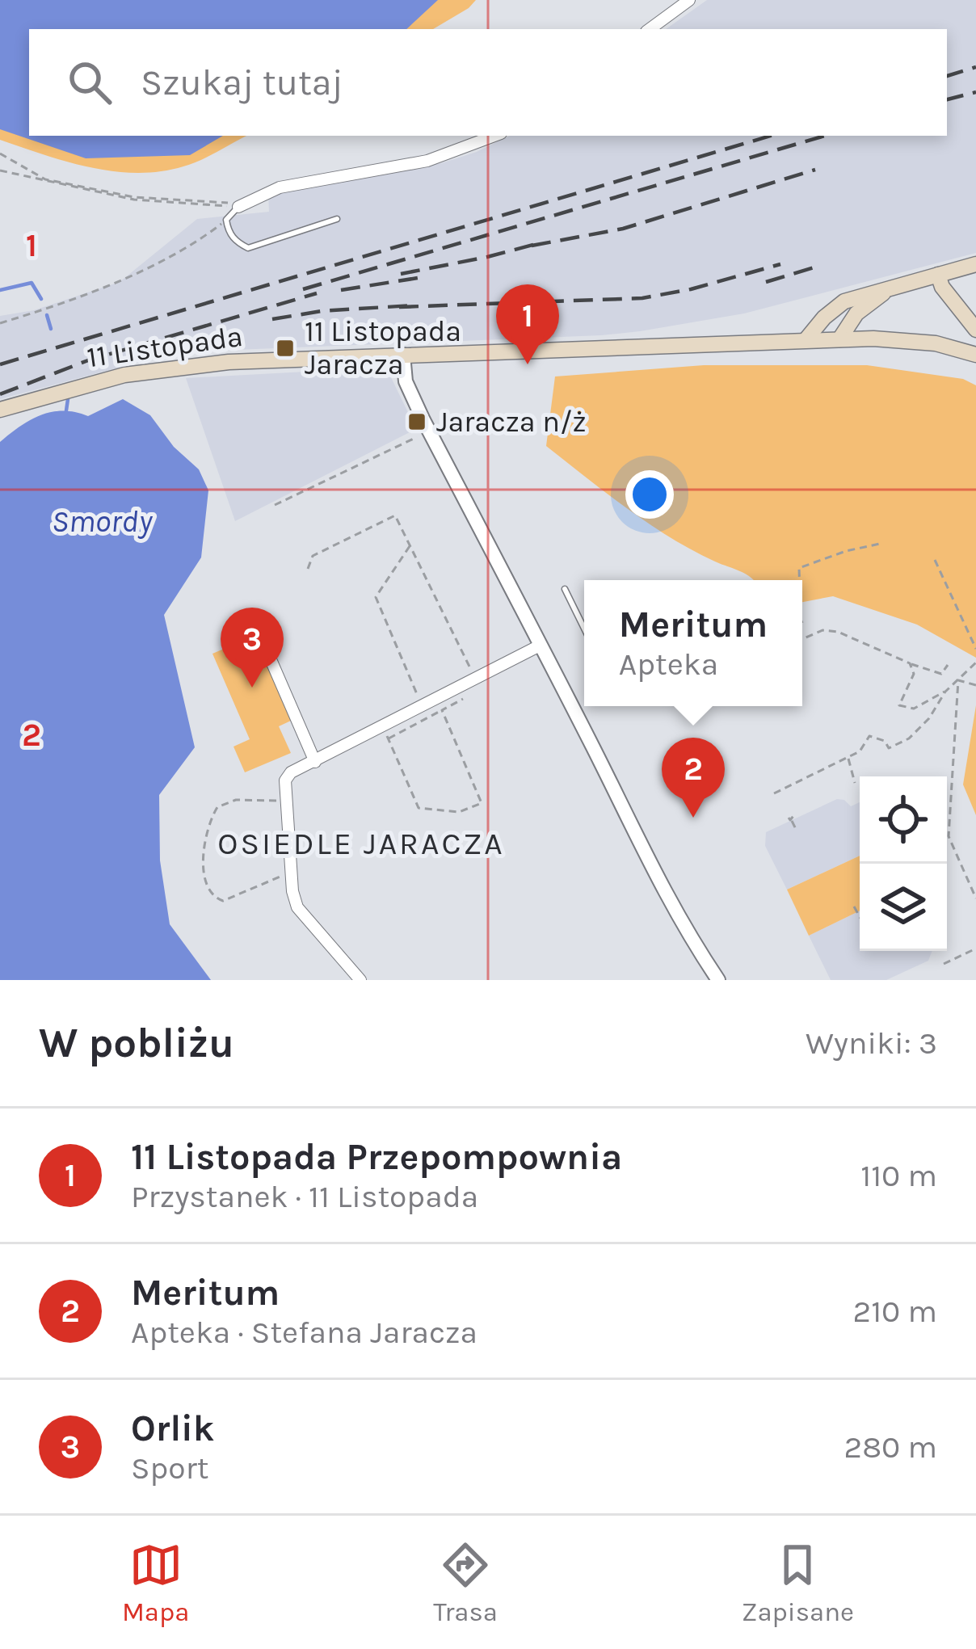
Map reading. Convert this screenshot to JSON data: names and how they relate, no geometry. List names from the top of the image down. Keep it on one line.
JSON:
{"streets":{"main road":["11 Listopada"]},"districts":["OSIEDLE JARACZA"],"water":["Smordy"],"places":{"transit":["11 Listopada Jaracza","Jaracza n/ż"]},"page":{"search":"Szukaj tutaj","pins":["1","3","2"],"popup":["Meritum","Apteka"],"heading":["W pobliżu","Wyniki: 3"],"list":[{"mark":"1","name":"11 Listopada Przepompownia","note":"Przystanek · 11 Listopada","value":"110 m"},{"mark":"2","name":"Meritum","note":"Apteka · Stefana Jaracza","value":"210 m"},{"mark":"3","name":"Orlik","note":"Sport","value":"280 m"}],"nav":["Mapa","Trasa","Zapisane"]},"grid":{"rows":["1","2"]}}
